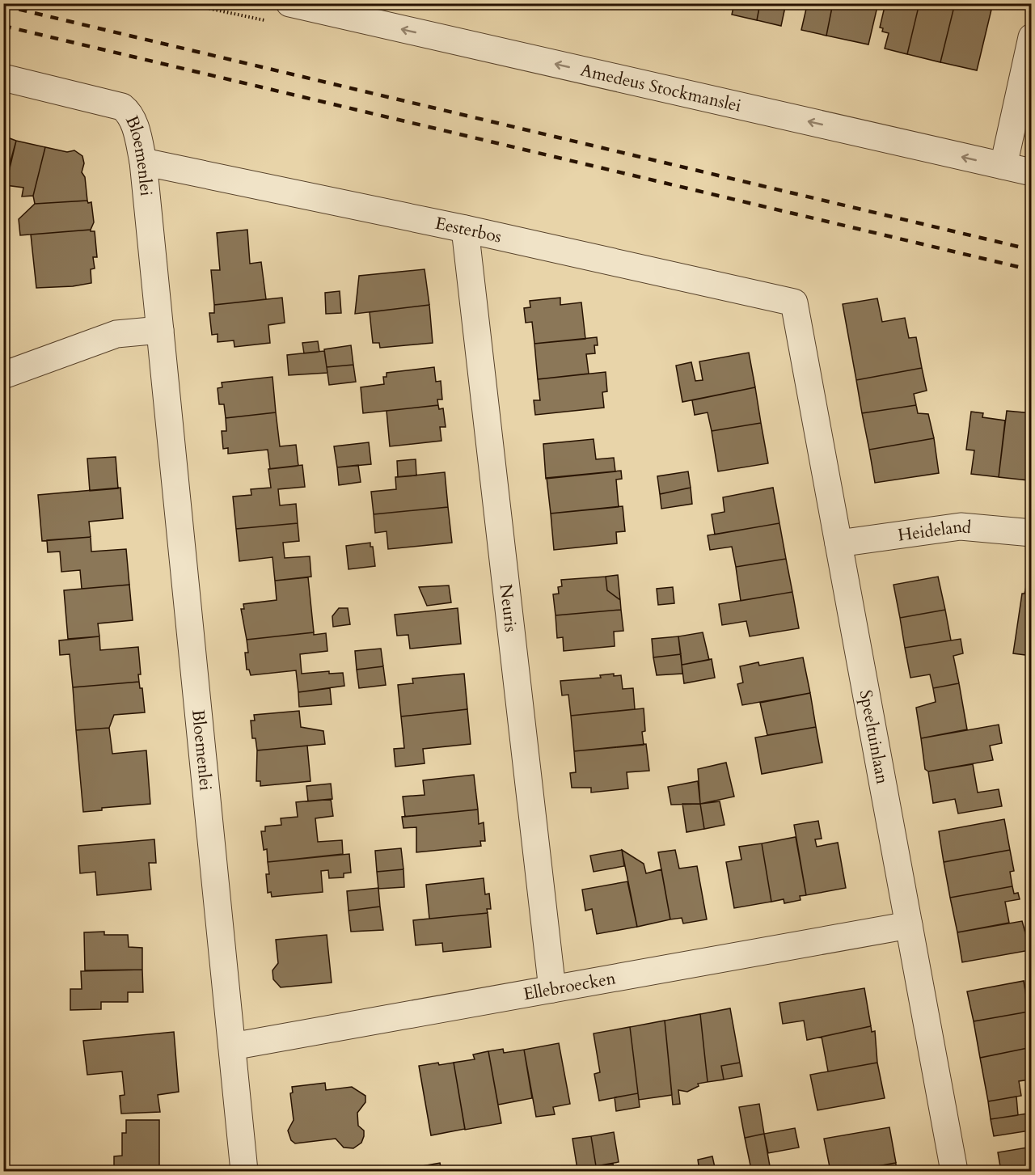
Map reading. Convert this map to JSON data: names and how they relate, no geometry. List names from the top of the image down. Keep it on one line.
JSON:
{"streets":{"street":["Amedeus Stockmanslei","Bloemenlei","Eesterbos","Heideland","Neuris","Speeltuinlaan","Ellebroecken"]},"crossings":[["Bloemenlei","Eesterbos"],["Bloemenlei","Ellebroecken"],["Eesterbos","Neuris"],["Eesterbos","Speeltuinlaan"],["Heideland","Speeltuinlaan"],["Neuris","Ellebroecken"],["Speeltuinlaan","Ellebroecken"]],"one_way":["Amedeus Stockmanslei"]}
